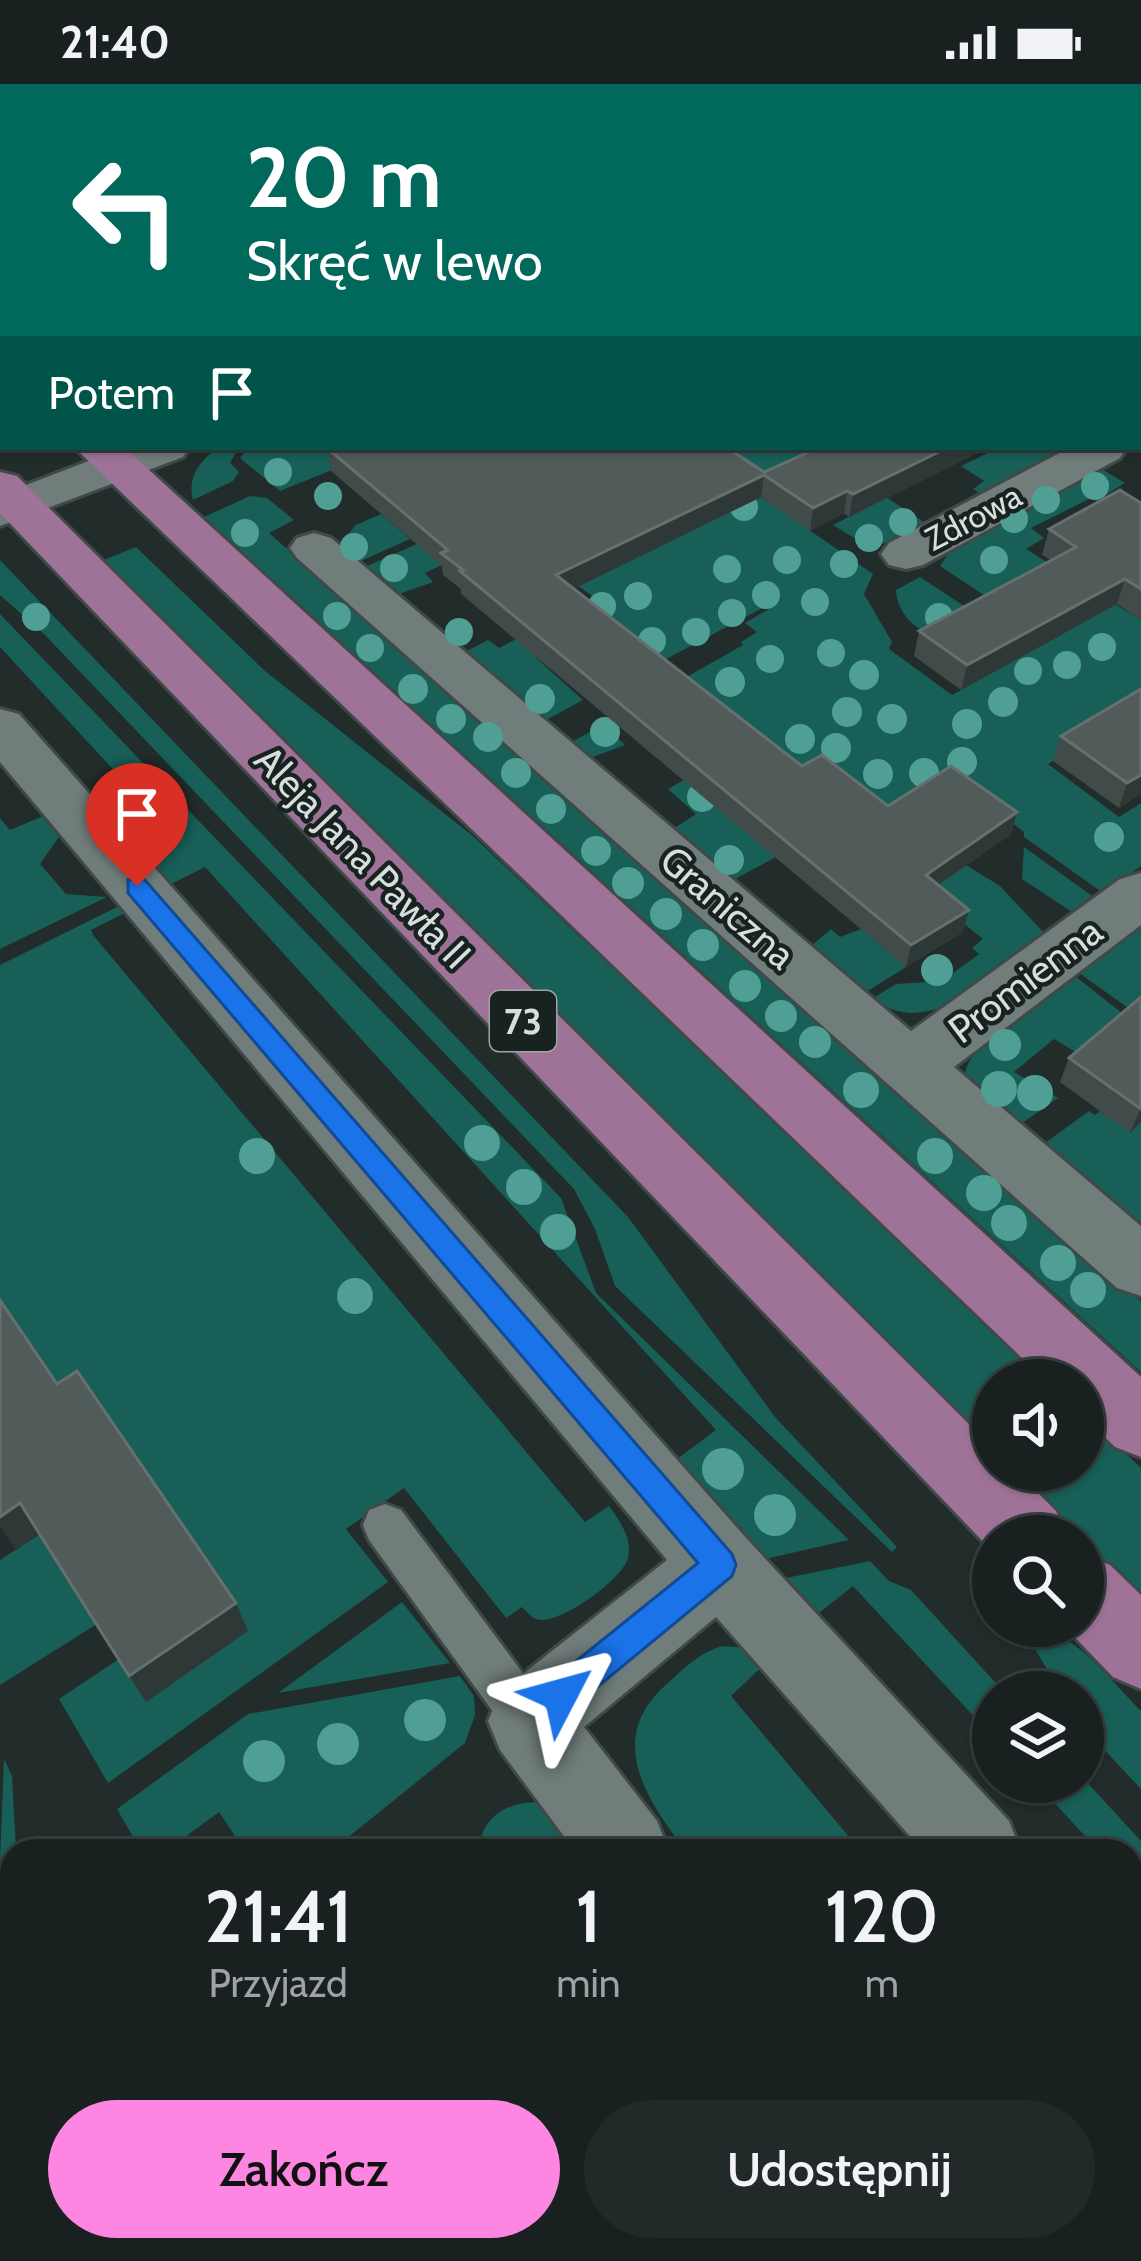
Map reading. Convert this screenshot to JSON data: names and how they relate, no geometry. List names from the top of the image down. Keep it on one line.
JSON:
{"streets":{"main road":["Aleja Jana Pawła II","73"],"street":["Zdrowa","Graniczna","Promienna"]},"crossings":[["Graniczna","Promienna"]],"page":{"status":"21:40","turn":["20 m","Skręć w lewo"],"then":"Potem","eta":["21:41","Przyjazd","1","min","120","m"],"buttons":["Zakończ","Udostępnij"]}}
